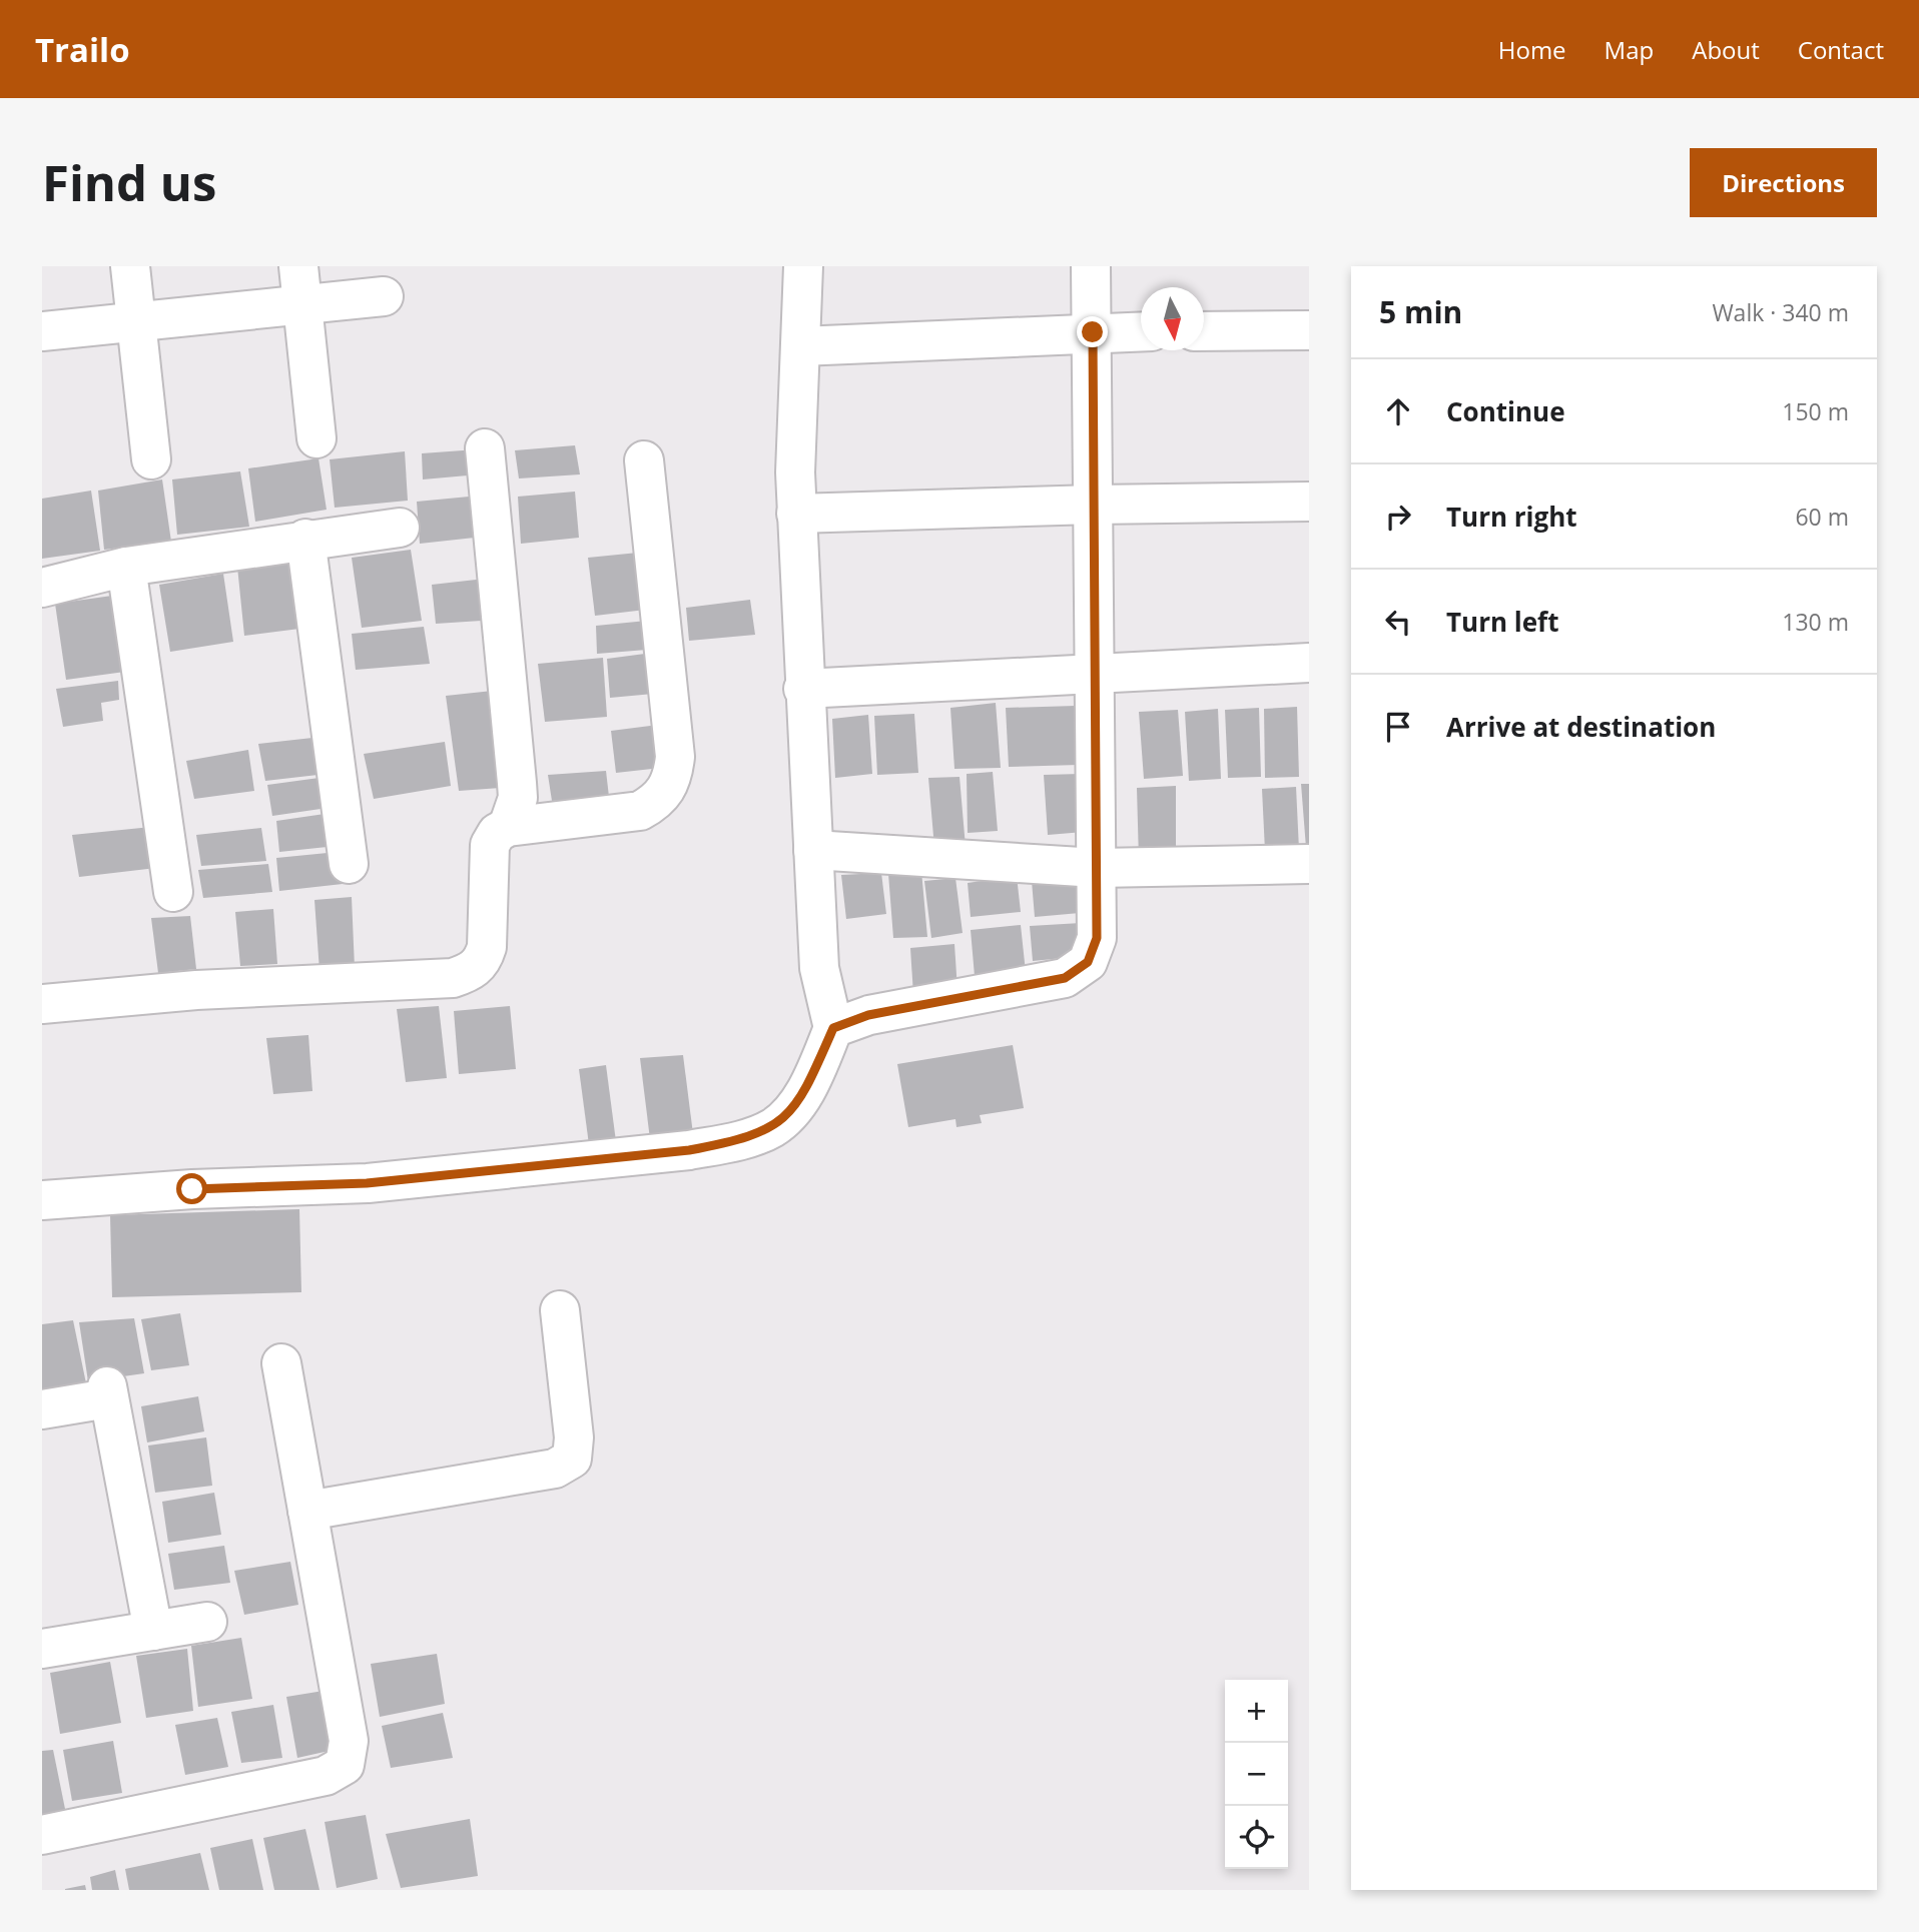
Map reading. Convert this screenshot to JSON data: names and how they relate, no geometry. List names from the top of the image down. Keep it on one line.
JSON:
{"north":"bottom","page":{"header":"Trailo","nav":["Home","Map","About","Contact"],"buttons":"Directions","title":"Find us","heading":["5 min","Walk · 340 m"],"list":[["Continue","150 m"],["Turn right","60 m"],["Turn left","130 m"],"Arrive at destination"],"map_buttons":["+","−"]}}
